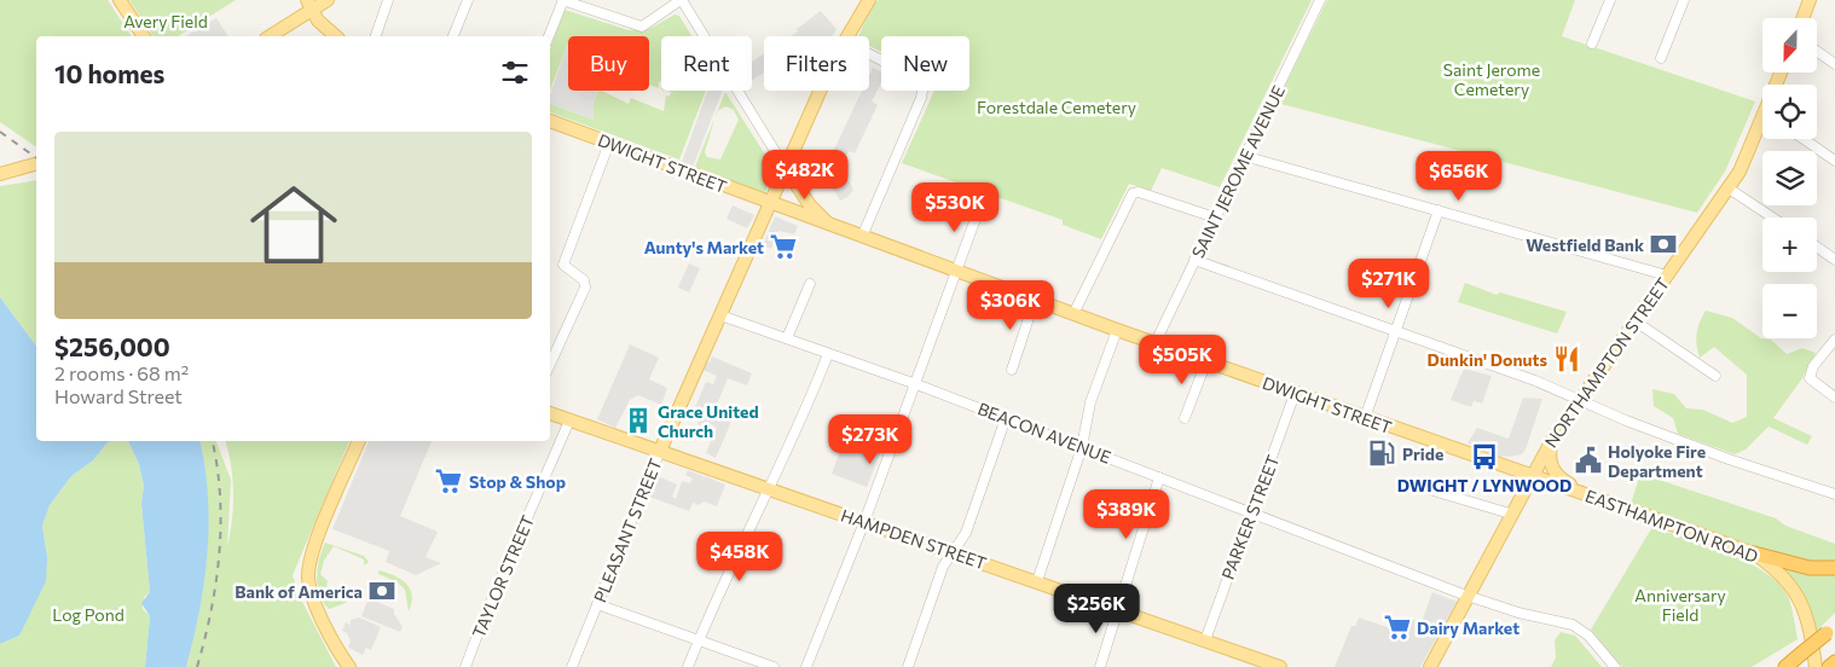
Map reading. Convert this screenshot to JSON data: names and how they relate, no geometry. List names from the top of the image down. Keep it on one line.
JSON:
{"streets":{"main road":["DWIGHT STREET","NORTHAMPTON STREET","EASTHAMPTON ROAD","PLEASANT STREET","HAMPDEN STREET"],"street":["SAINT JEROME AVENUE","BEACON AVENUE","PARKER STREET","TAYLOR STREET"]},"crossings":[["DWIGHT STREET","SAINT JEROME AVENUE"],["DWIGHT STREET","NORTHAMPTON STREET"],["DWIGHT STREET","PARKER STREET"],["DWIGHT STREET","EASTHAMPTON ROAD"],["DWIGHT STREET","PLEASANT STREET"],["NORTHAMPTON STREET","BEACON AVENUE"],["NORTHAMPTON STREET","EASTHAMPTON ROAD"],["BEACON AVENUE","PARKER STREET"],["BEACON AVENUE","PLEASANT STREET"],["PARKER STREET","HAMPDEN STREET"],["PLEASANT STREET","HAMPDEN STREET"],["HAMPDEN STREET","TAYLOR STREET"]],"parks":["Avery Field","Saint Jerome Cemetery","Forestdale Cemetery","Anniversary Field","Log Pond"],"places":{"bank":["Westfield Bank","Bank of America"],"supermarket":["Aunty's Market","Stop & Shop","Dairy Market"],"restaurant":["Dunkin' Donuts"],"building":["Grace United Church"],"fuel station":["Pride"],"bus stop":["DWIGHT / LYNWOOD"],"public building":["Holyoke Fire Department"]},"north":"bottom","page":{"map_buttons":["+","−"],"chip":["Buy","Rent","Filters","New"],"heading":"10 homes","list":[{"name":"$256,000","note":"2 rooms · 68 m² · Howard Street"}],"price":["$482K","$656K","$530K","$271K","$306K","$505K","$273K","$389K","$458K","$256K"]}}
